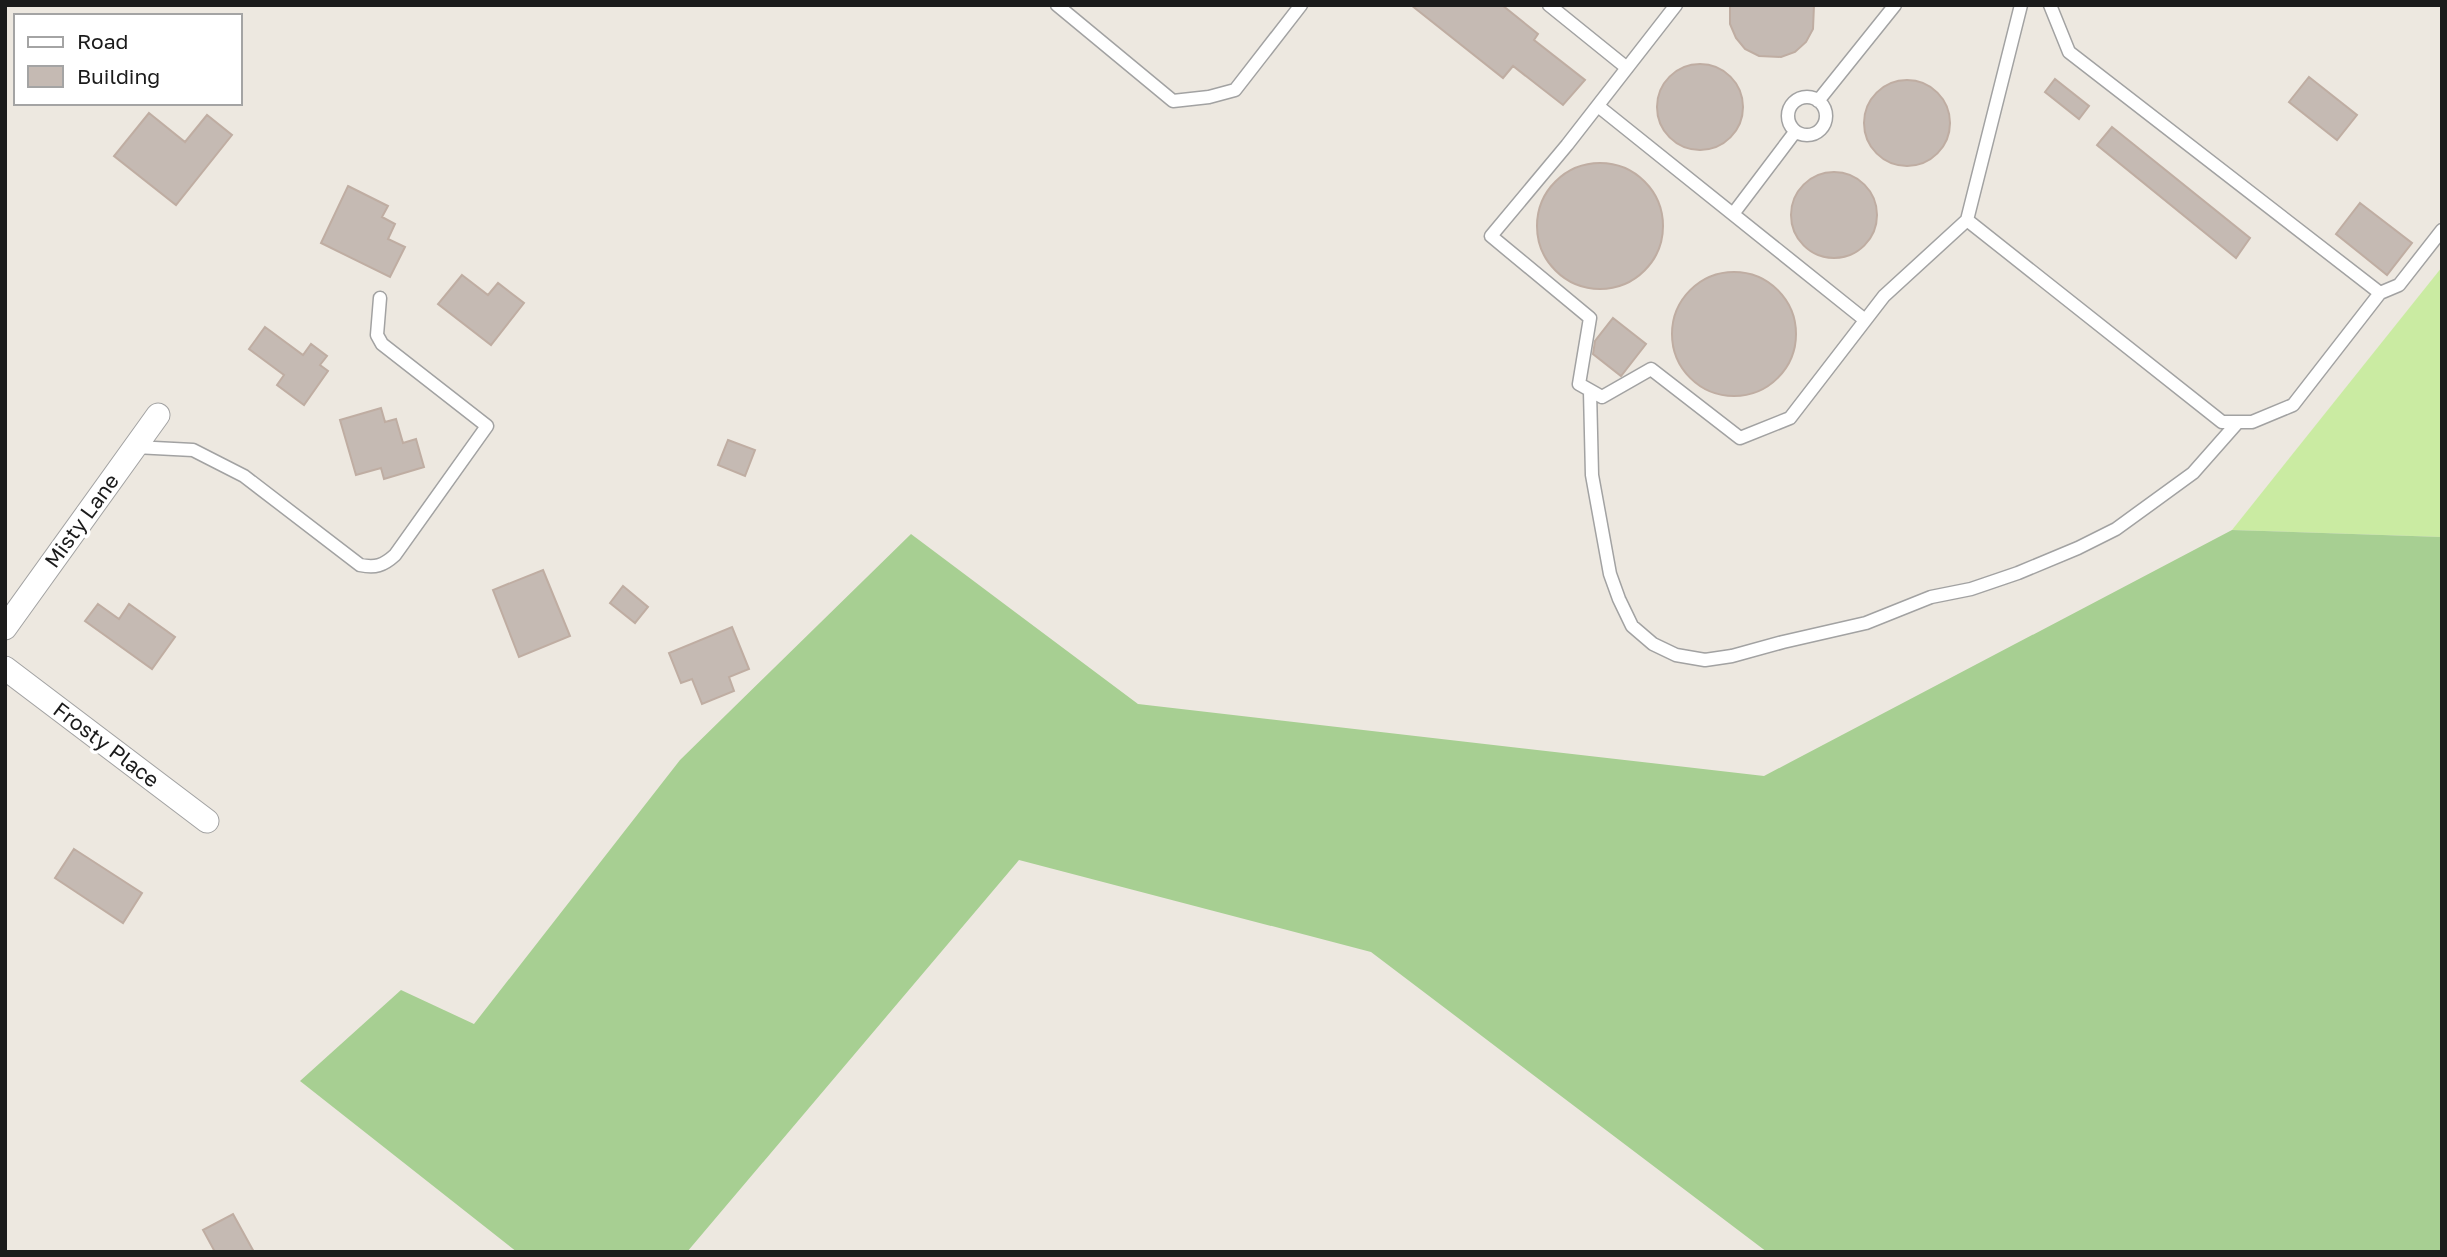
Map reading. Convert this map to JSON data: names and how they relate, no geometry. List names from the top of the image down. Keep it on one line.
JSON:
{"streets":{"street":["Misty Lane","Frosty Place"]},"legend":["Road","Building"]}
